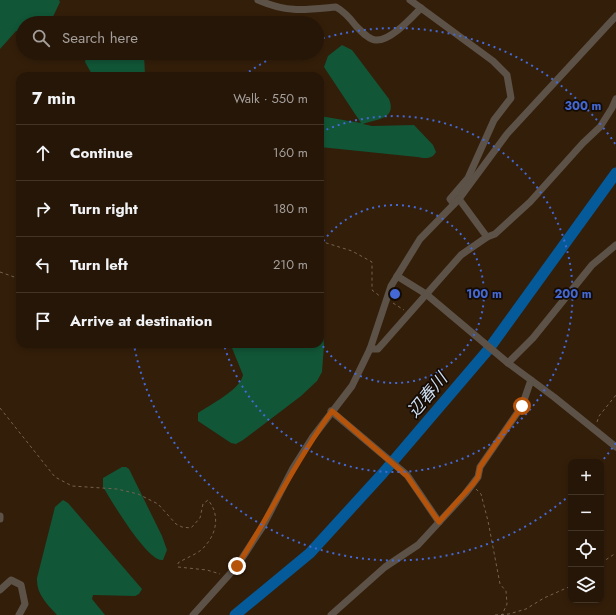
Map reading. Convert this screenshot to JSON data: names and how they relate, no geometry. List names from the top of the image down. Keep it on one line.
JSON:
{"water":["辺春川"],"page":{"search":"Search here","heading":["7 min","Walk · 550 m"],"list":[["Continue","160 m"],["Turn right","180 m"],["Turn left","210 m"],"Arrive at destination"],"map_buttons":["+","−"]},"rings":["300 m","100 m","200 m"]}
